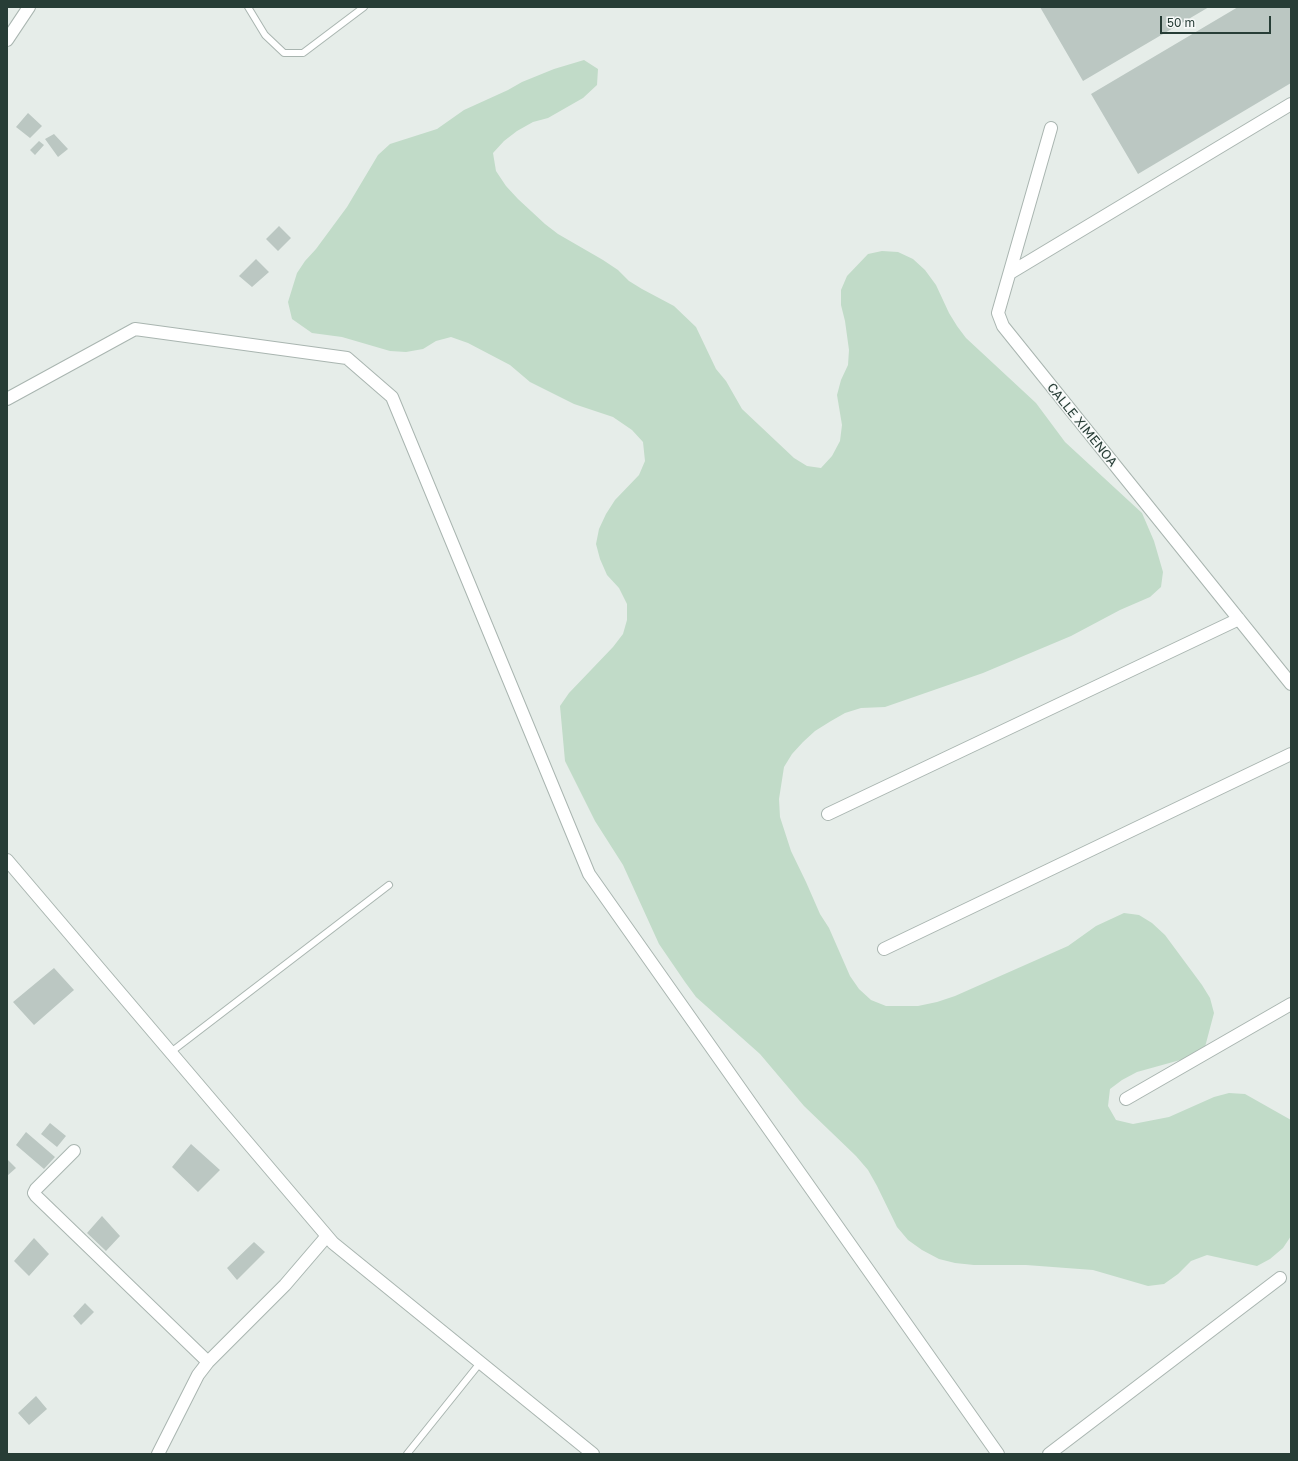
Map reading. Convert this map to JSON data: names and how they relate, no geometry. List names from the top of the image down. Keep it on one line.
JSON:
{"streets":{"street":["CALLE XIMENOA"]},"scale_bar":"50 m"}
